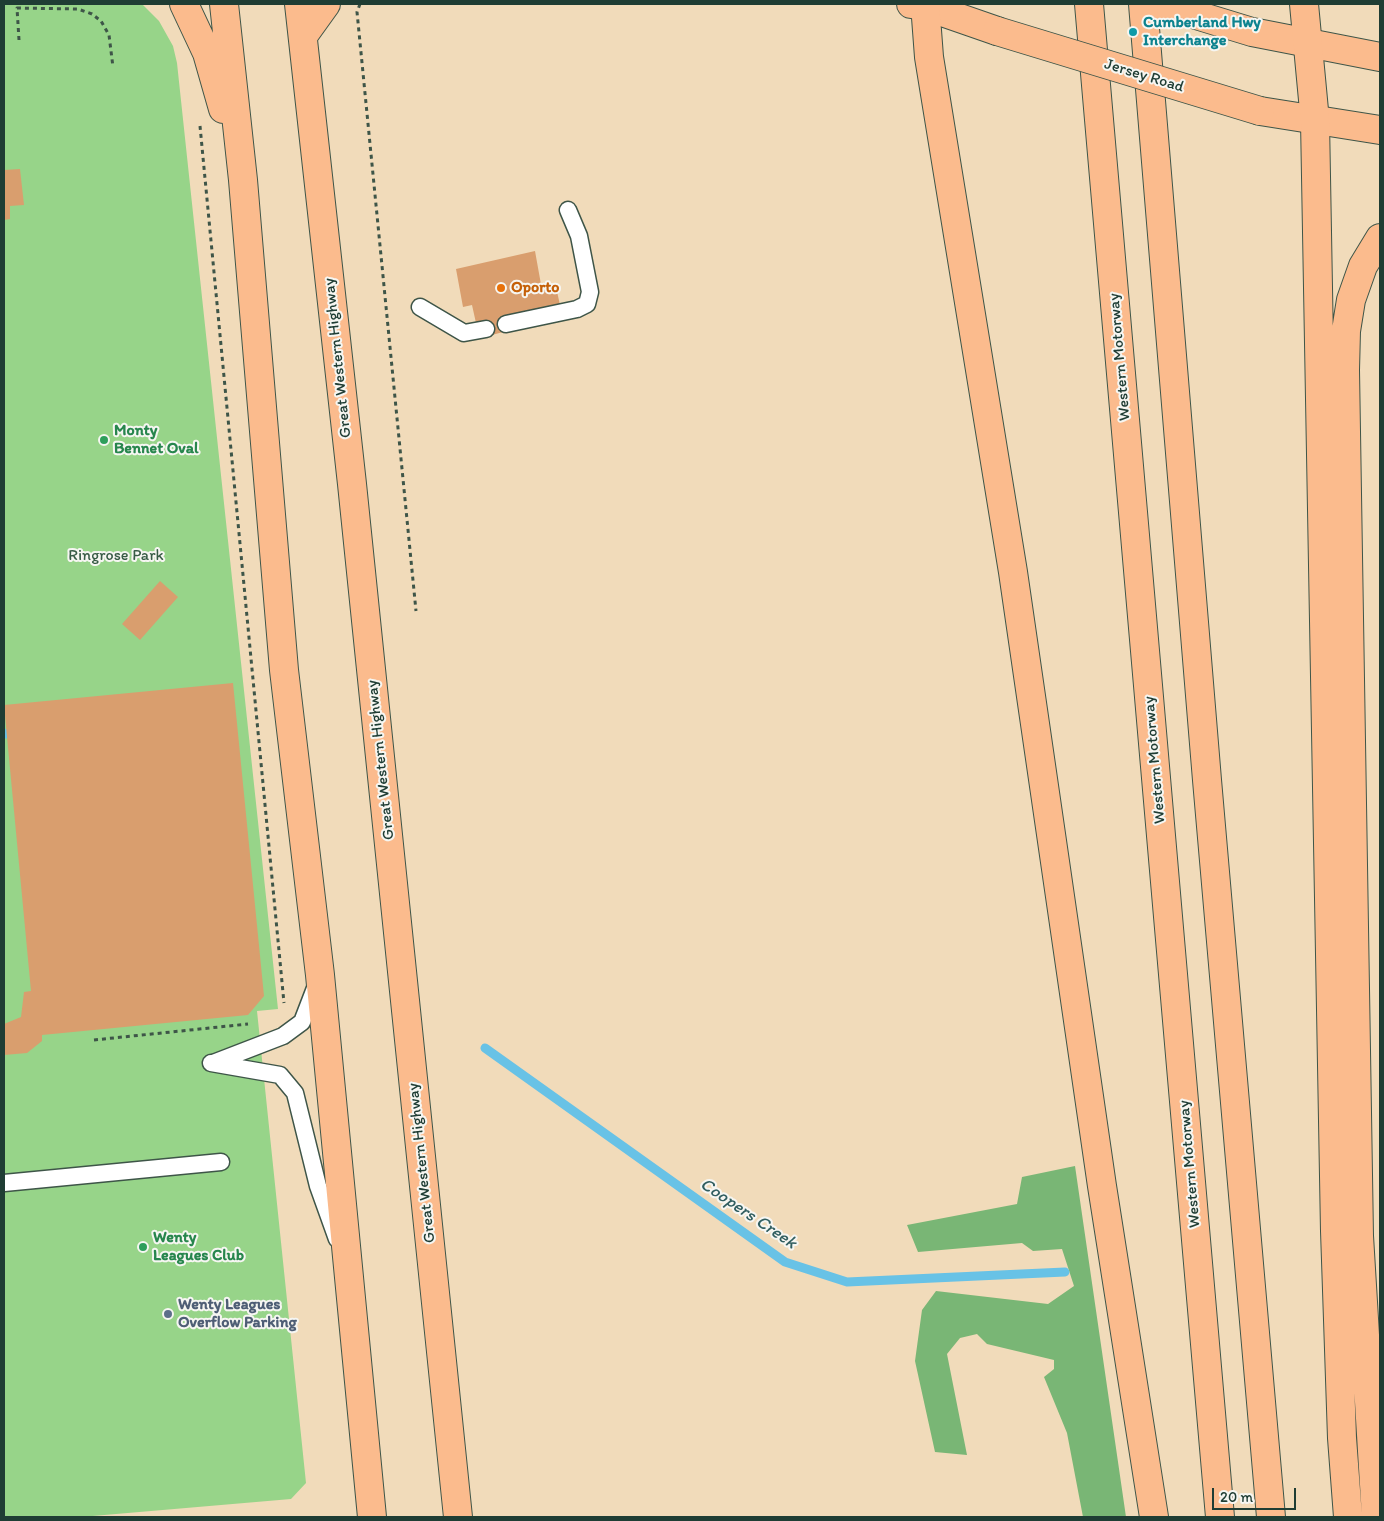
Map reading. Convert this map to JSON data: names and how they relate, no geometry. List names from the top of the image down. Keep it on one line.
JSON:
{"streets":{"highway":["Jersey Road","Western Motorway","Great Western Highway"]},"water":["Coopers Creek"],"parks":["Ringrose Park"],"places":["Cumberland Hwy Interchange","Oporto","Monty Bennet Oval","Wenty Leagues Club","Wenty Leagues Overflow Parking"],"scale_bar":"20 m"}
